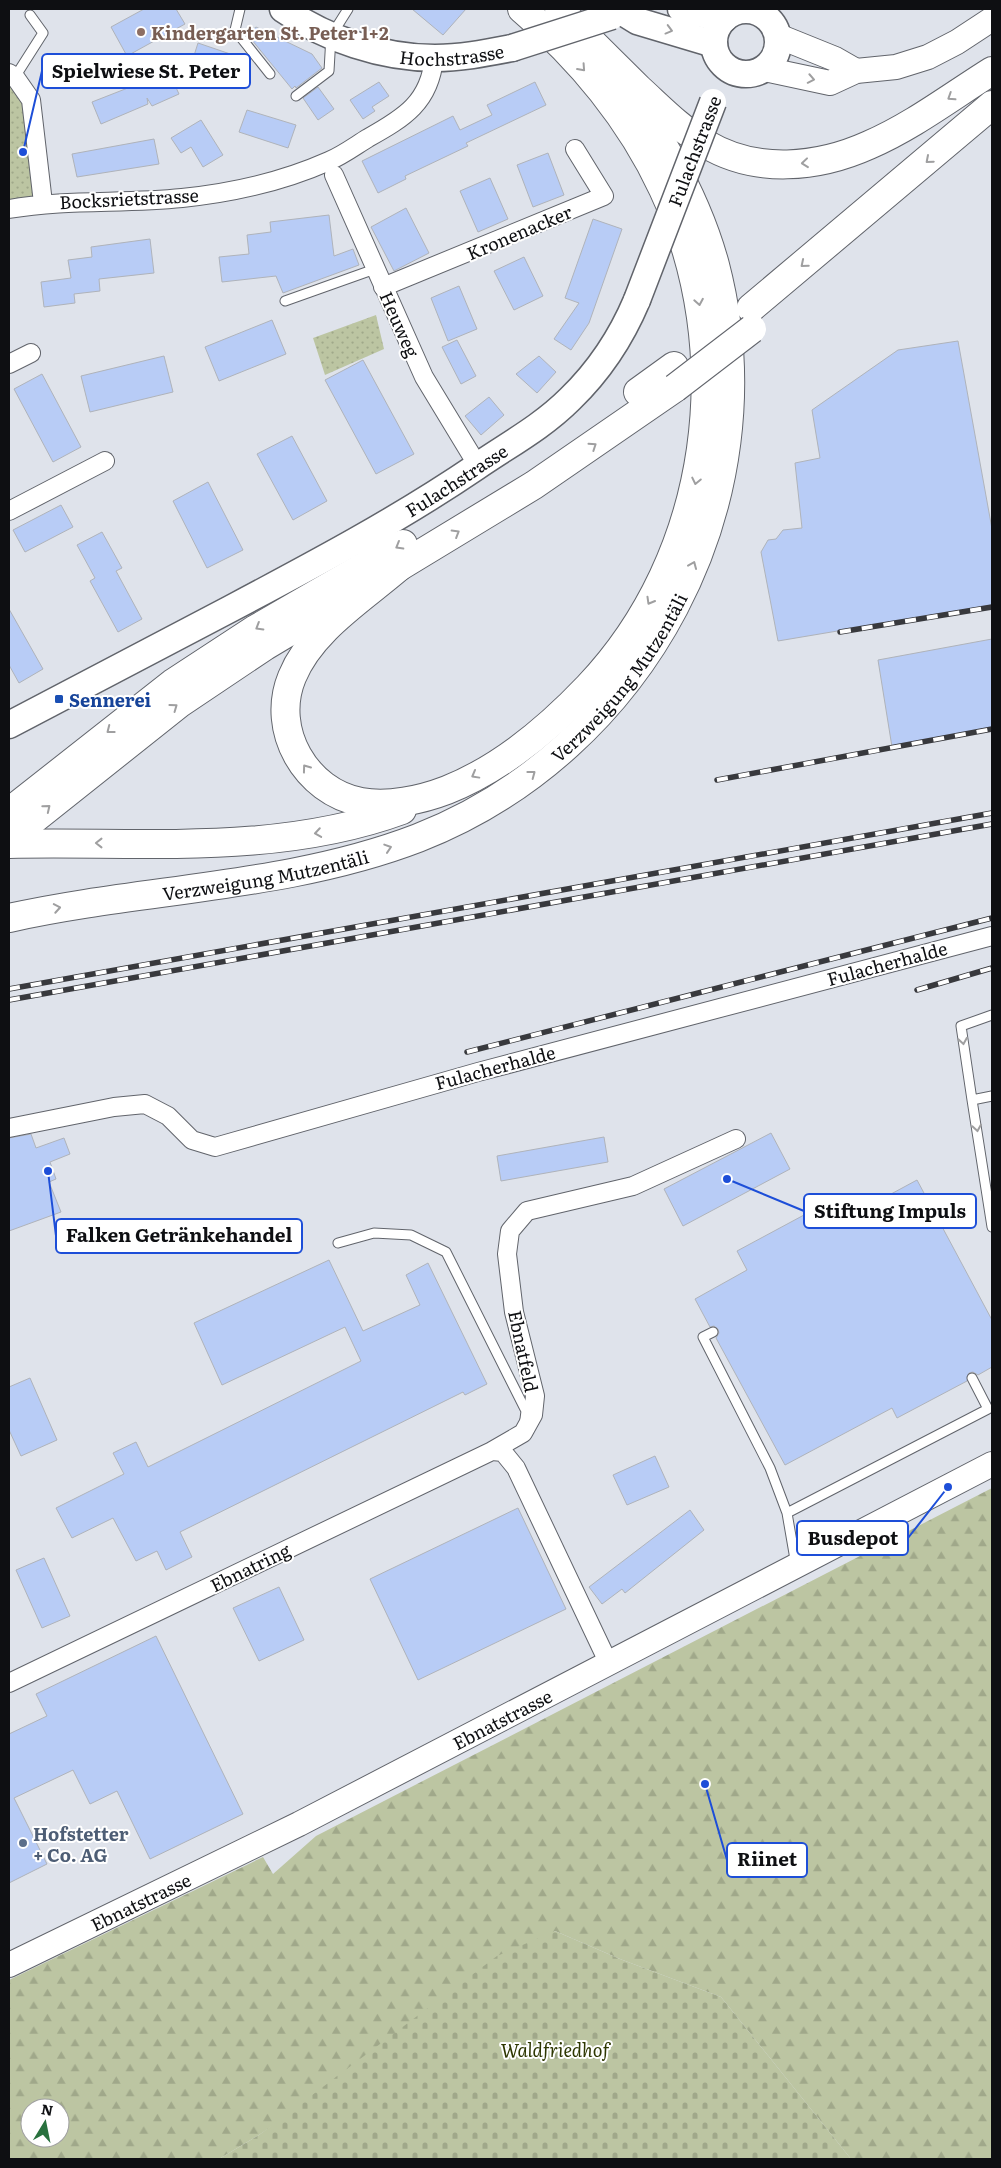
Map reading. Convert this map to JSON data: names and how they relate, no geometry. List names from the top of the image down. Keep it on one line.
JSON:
{"streets":{"highway":["Verzweigung Mutzentäli"],"main road":["Hochstrasse","Fulachstrasse"],"street":["Bocksrietstrasse","Kronenacker","Heuweg","Fulacherhalde","Ebnatfeld","Ebnatring","Ebnatstrasse"]},"crossings":[["Hochstrasse","Fulachstrasse"],["Hochstrasse","Bocksrietstrasse"],["Fulachstrasse","Heuweg"],["Kronenacker","Heuweg"],["Ebnatfeld","Ebnatring"]],"parks":["Waldfriedhof"],"places":{"other":["Kindergarten St. Peter 1+2","Spielwiese St. Peter","Falken Getränkehandel","Stiftung Impuls","Busdepot","Riinet","Hofstetter + Co. AG"],"transit":["Sennerei"]},"north":"top"}
